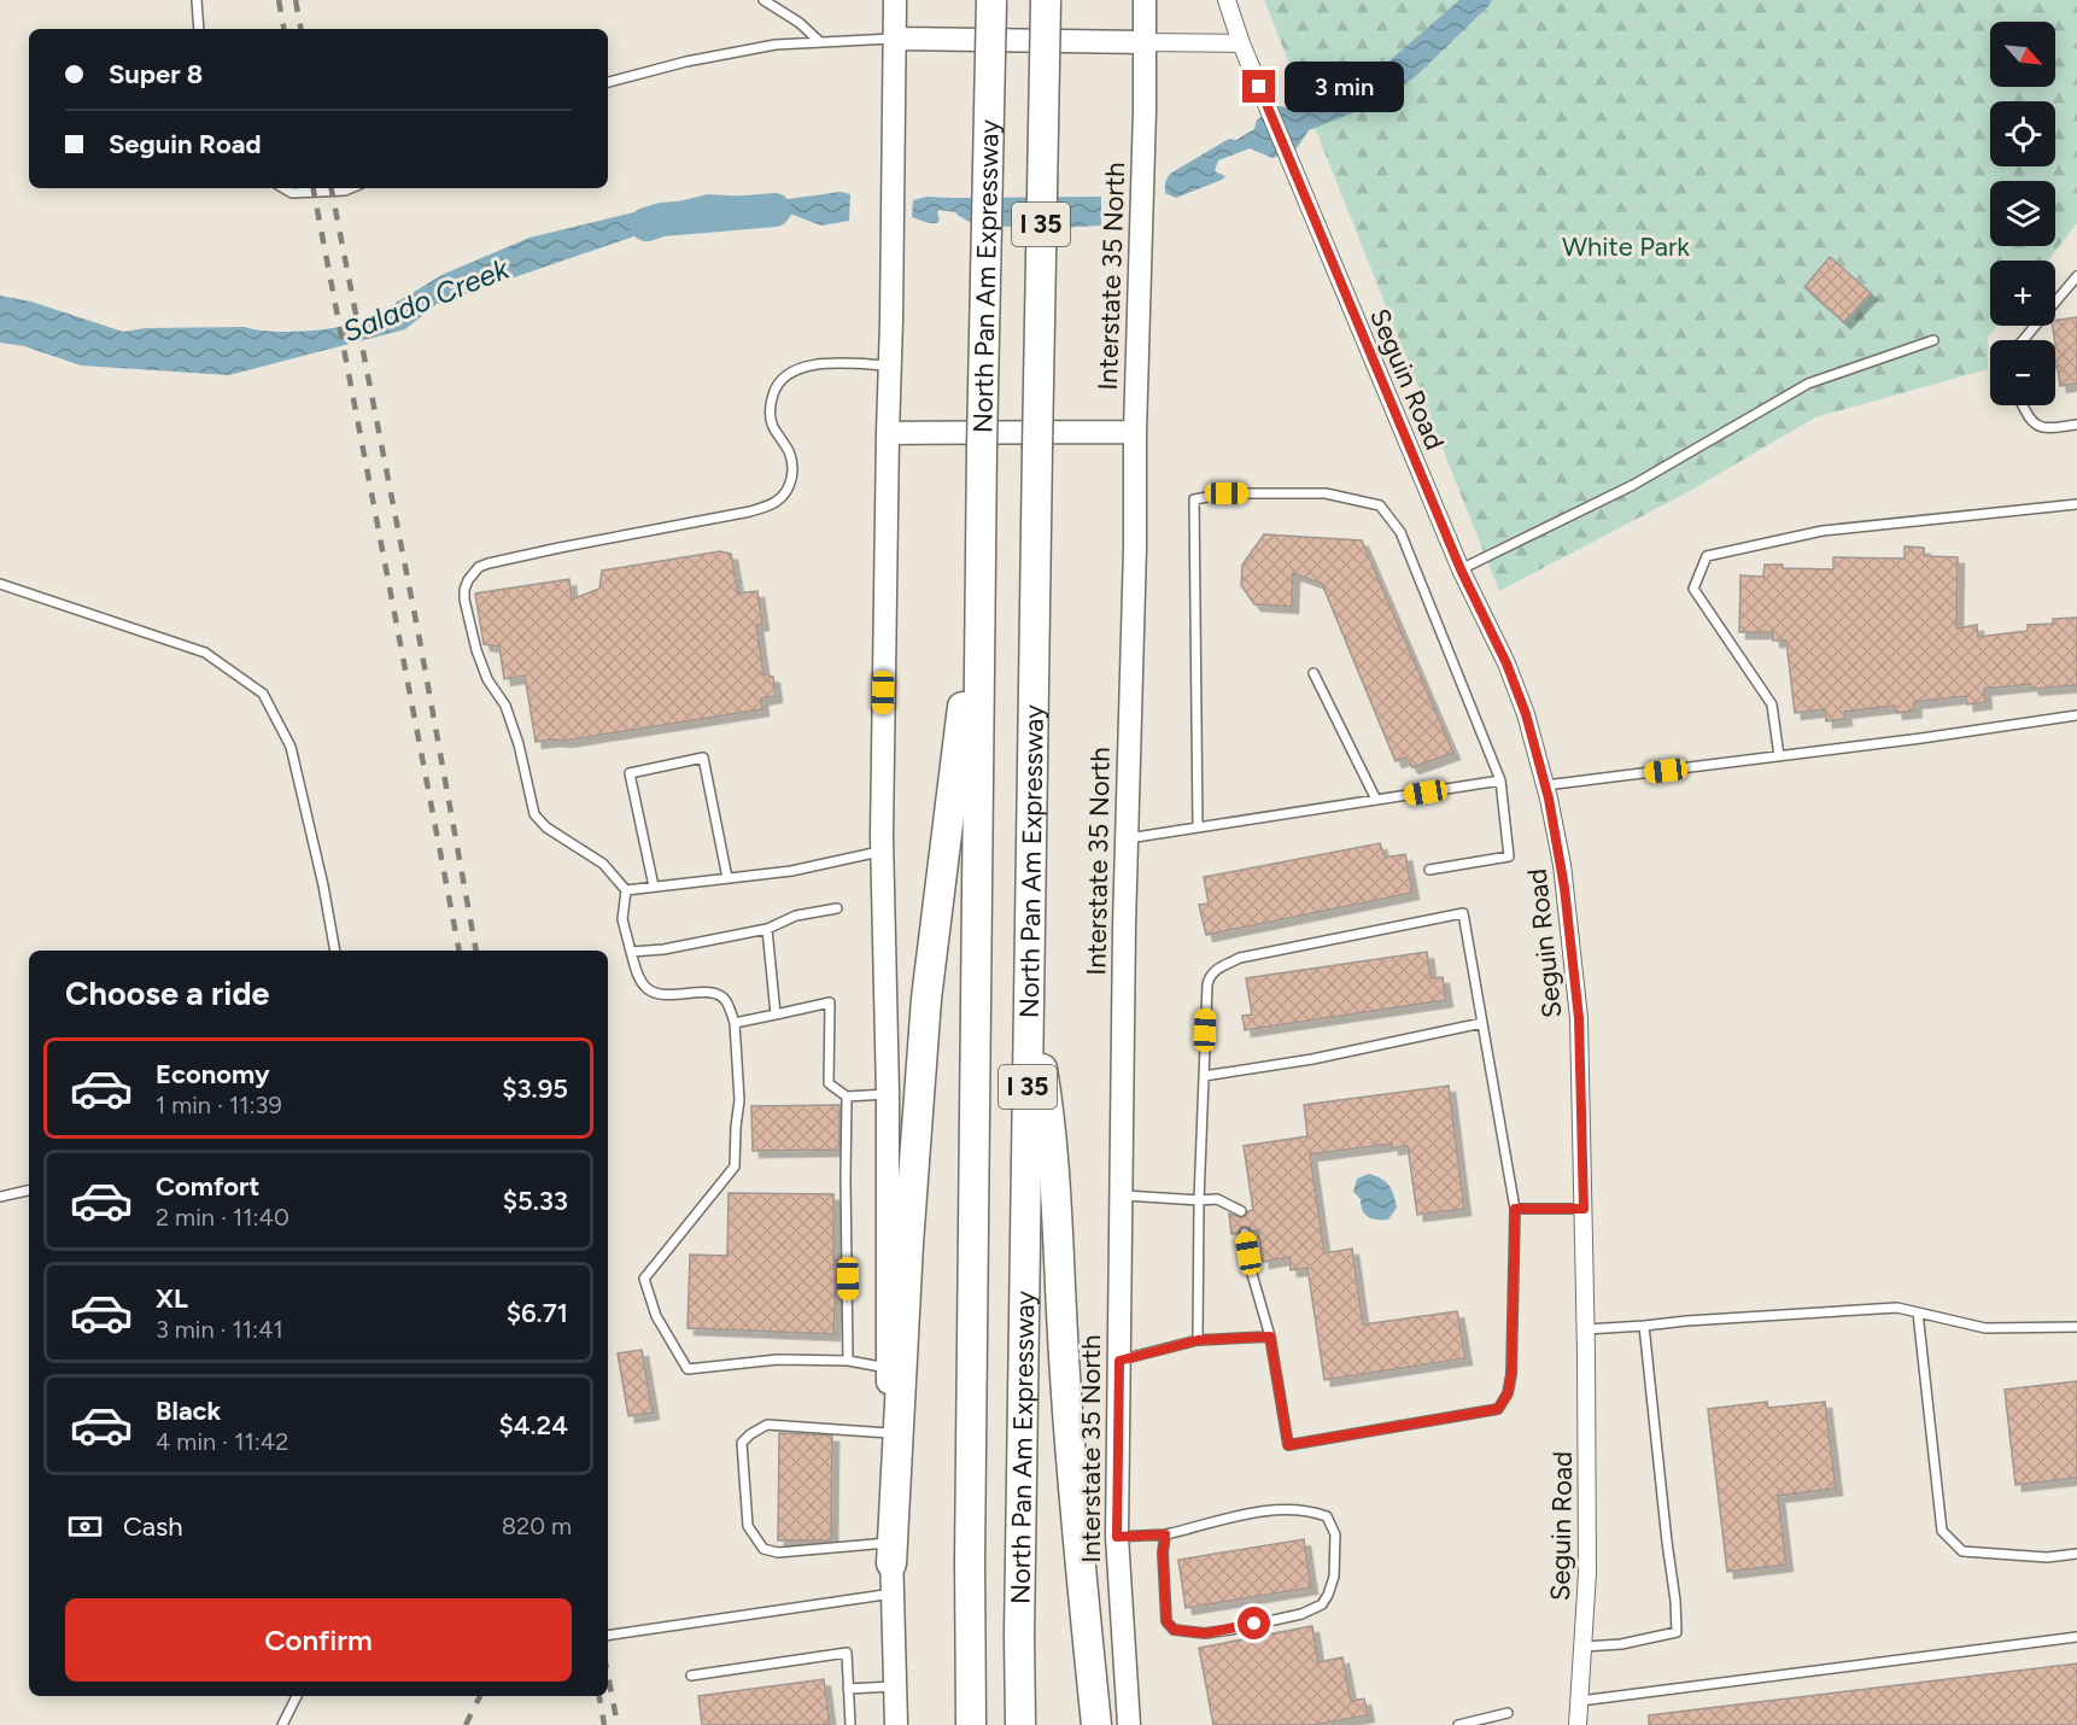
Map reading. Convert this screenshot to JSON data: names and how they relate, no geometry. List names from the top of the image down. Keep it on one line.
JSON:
{"streets":{"highway":["I 35","North Pan Am Expressway"],"main road":["Interstate 35 North"],"street":["Seguin Road"]},"water":["Salado Creek"],"parks":["White Park"],"north":"bottom right","page":{"map_buttons":["+","−"],"banner":["Super 8","Seguin Road"],"bubble":"3 min","heading":"Choose a ride","list":[{"name":"Economy","note":"1 min · 11:39","value":"$3.95"},{"name":"Comfort","note":"2 min · 11:40","value":"$5.33"},{"name":"XL","note":"3 min · 11:41","value":"$6.71"},{"name":"Black","note":"4 min · 11:42","value":"$4.24"}],"pay":["Cash","820 m"],"buttons":"Confirm"}}
